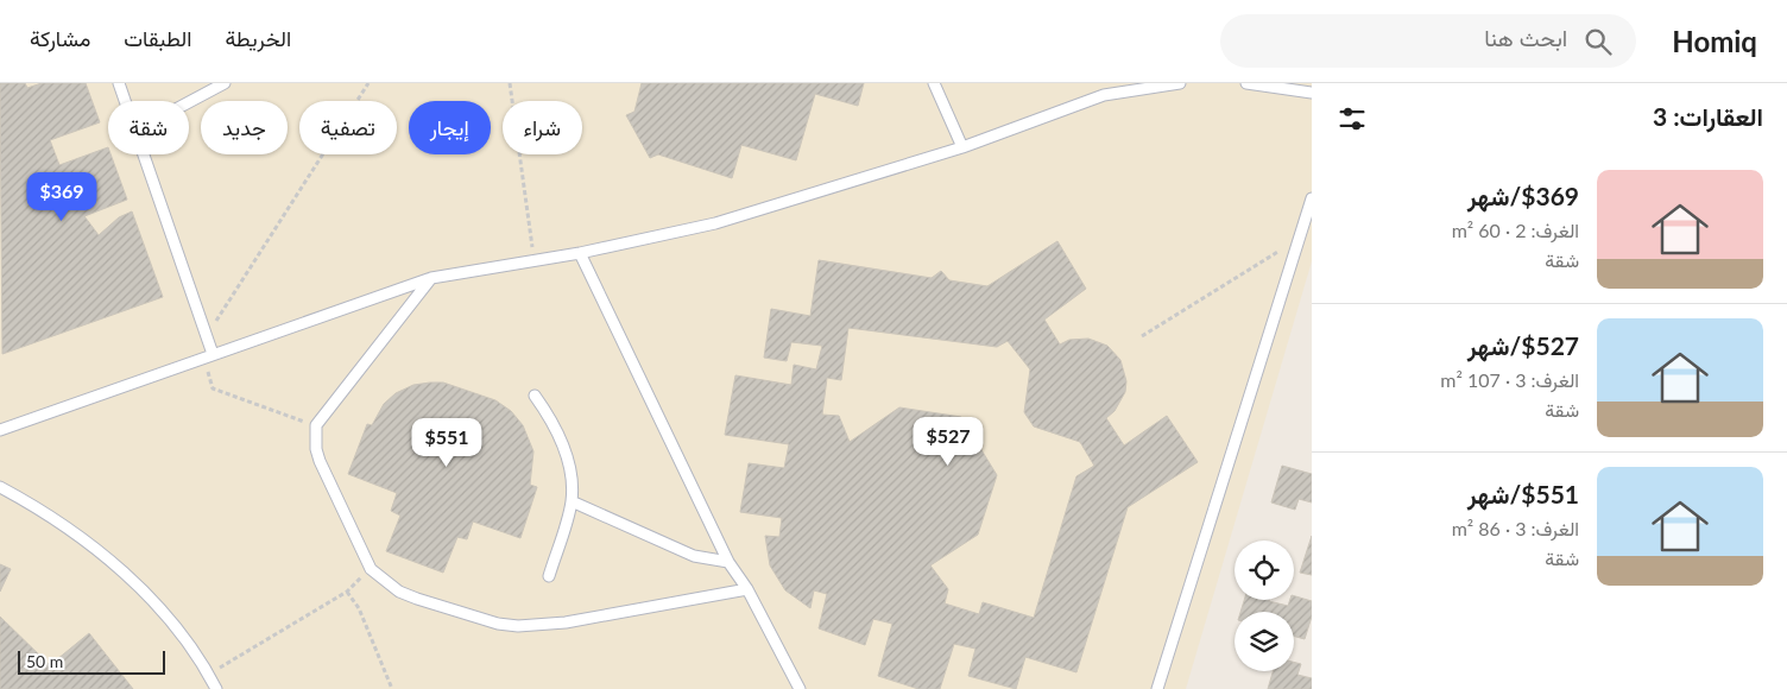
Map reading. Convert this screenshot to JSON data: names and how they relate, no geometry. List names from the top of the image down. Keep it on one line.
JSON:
{"scale_bar":"50 m","page":{"header":"Homiq","search":"ابحث هنا","nav":["الخريطة","الطبقات","مشاركة"],"heading":"العقارات: 3","chip":["شراء","إيجار","تصفية","جديد","شقة"],"list":[{"name":"$369/شهر","note":"الغرف: 2 · 60 m² · شقة"},{"name":"$527/شهر","note":"الغرف: 3 · 107 m² · شقة"},{"name":"$551/شهر","note":"الغرف: 3 · 86 m² · شقة"}],"price":["$369","$527","$551"],"scale":"50 m"}}
